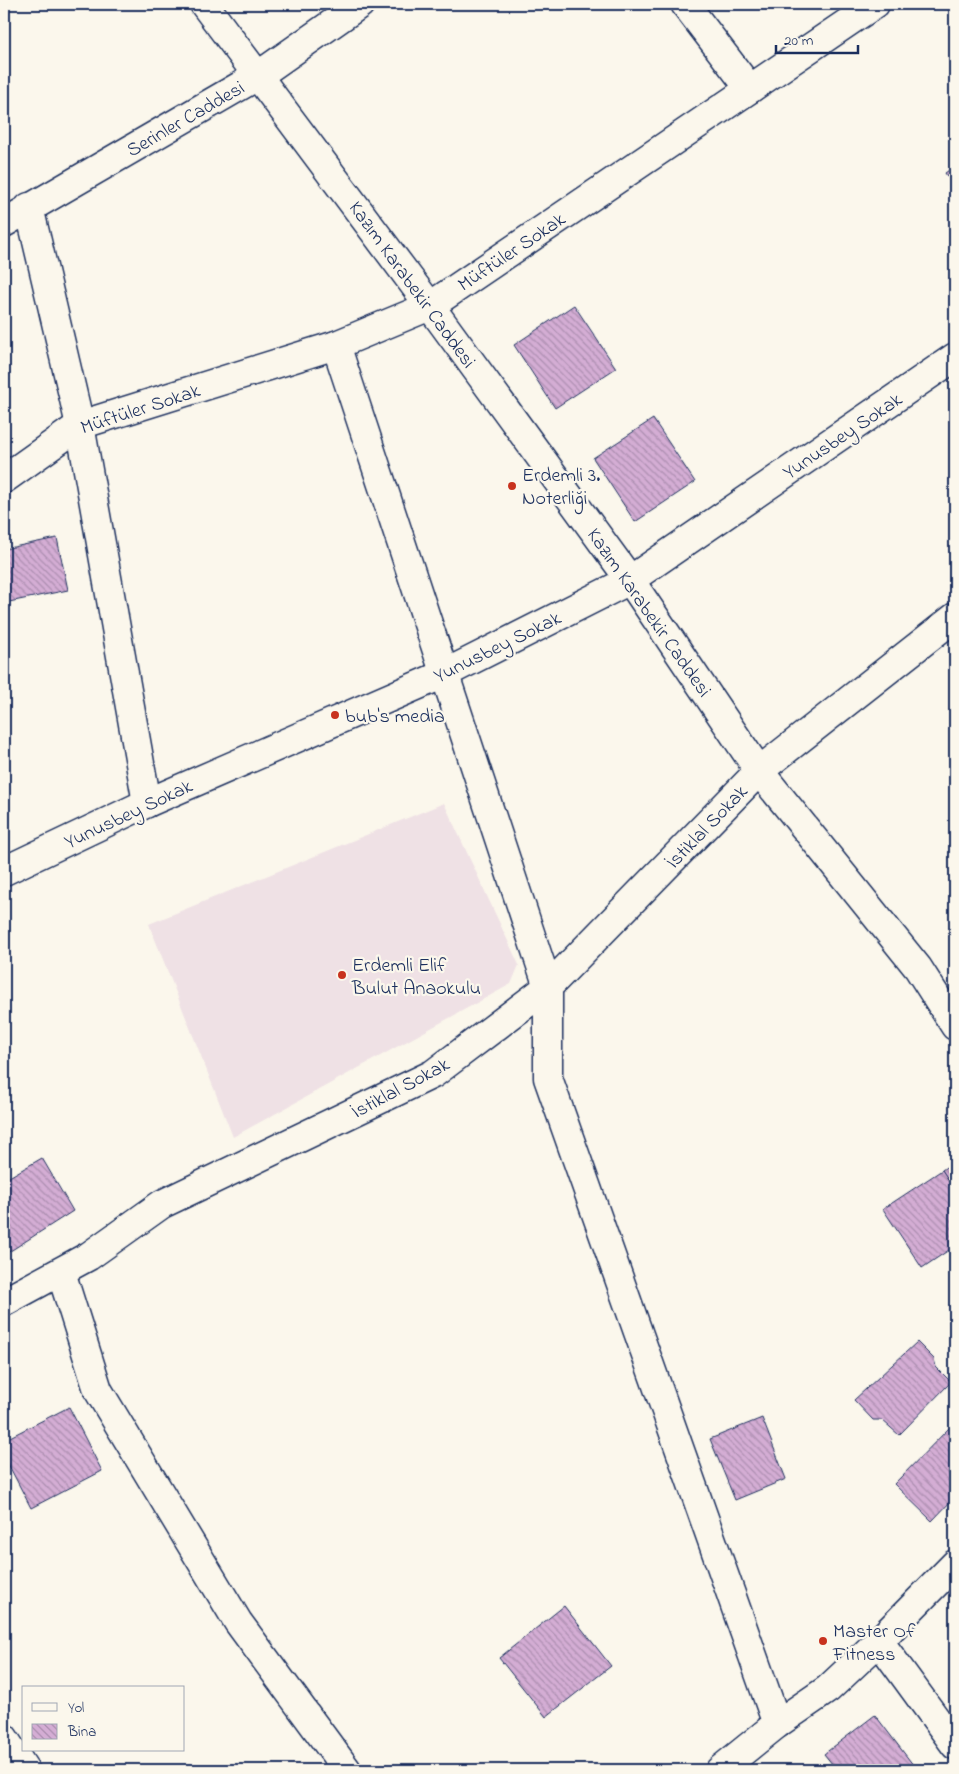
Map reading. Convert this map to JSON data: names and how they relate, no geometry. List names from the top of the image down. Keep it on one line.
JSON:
{"streets":{"street":["Serinler Caddesi","Müftüler Sokak","Kazım Karabekir Caddesi","Yunusbey Sokak","İstiklal Sokak"]},"crossings":[["Serinler Caddesi","Kazım Karabekir Caddesi"],["Müftüler Sokak","Kazım Karabekir Caddesi"],["Kazım Karabekir Caddesi","Yunusbey Sokak"],["Kazım Karabekir Caddesi","İstiklal Sokak"]],"places":["Erdemli 3. Noterliği","bub's media","Erdemli Elif Bulut Anaokulu","Master Of Fitness"],"legend":["Yol","Bina"],"scale_bar":"20 m"}
